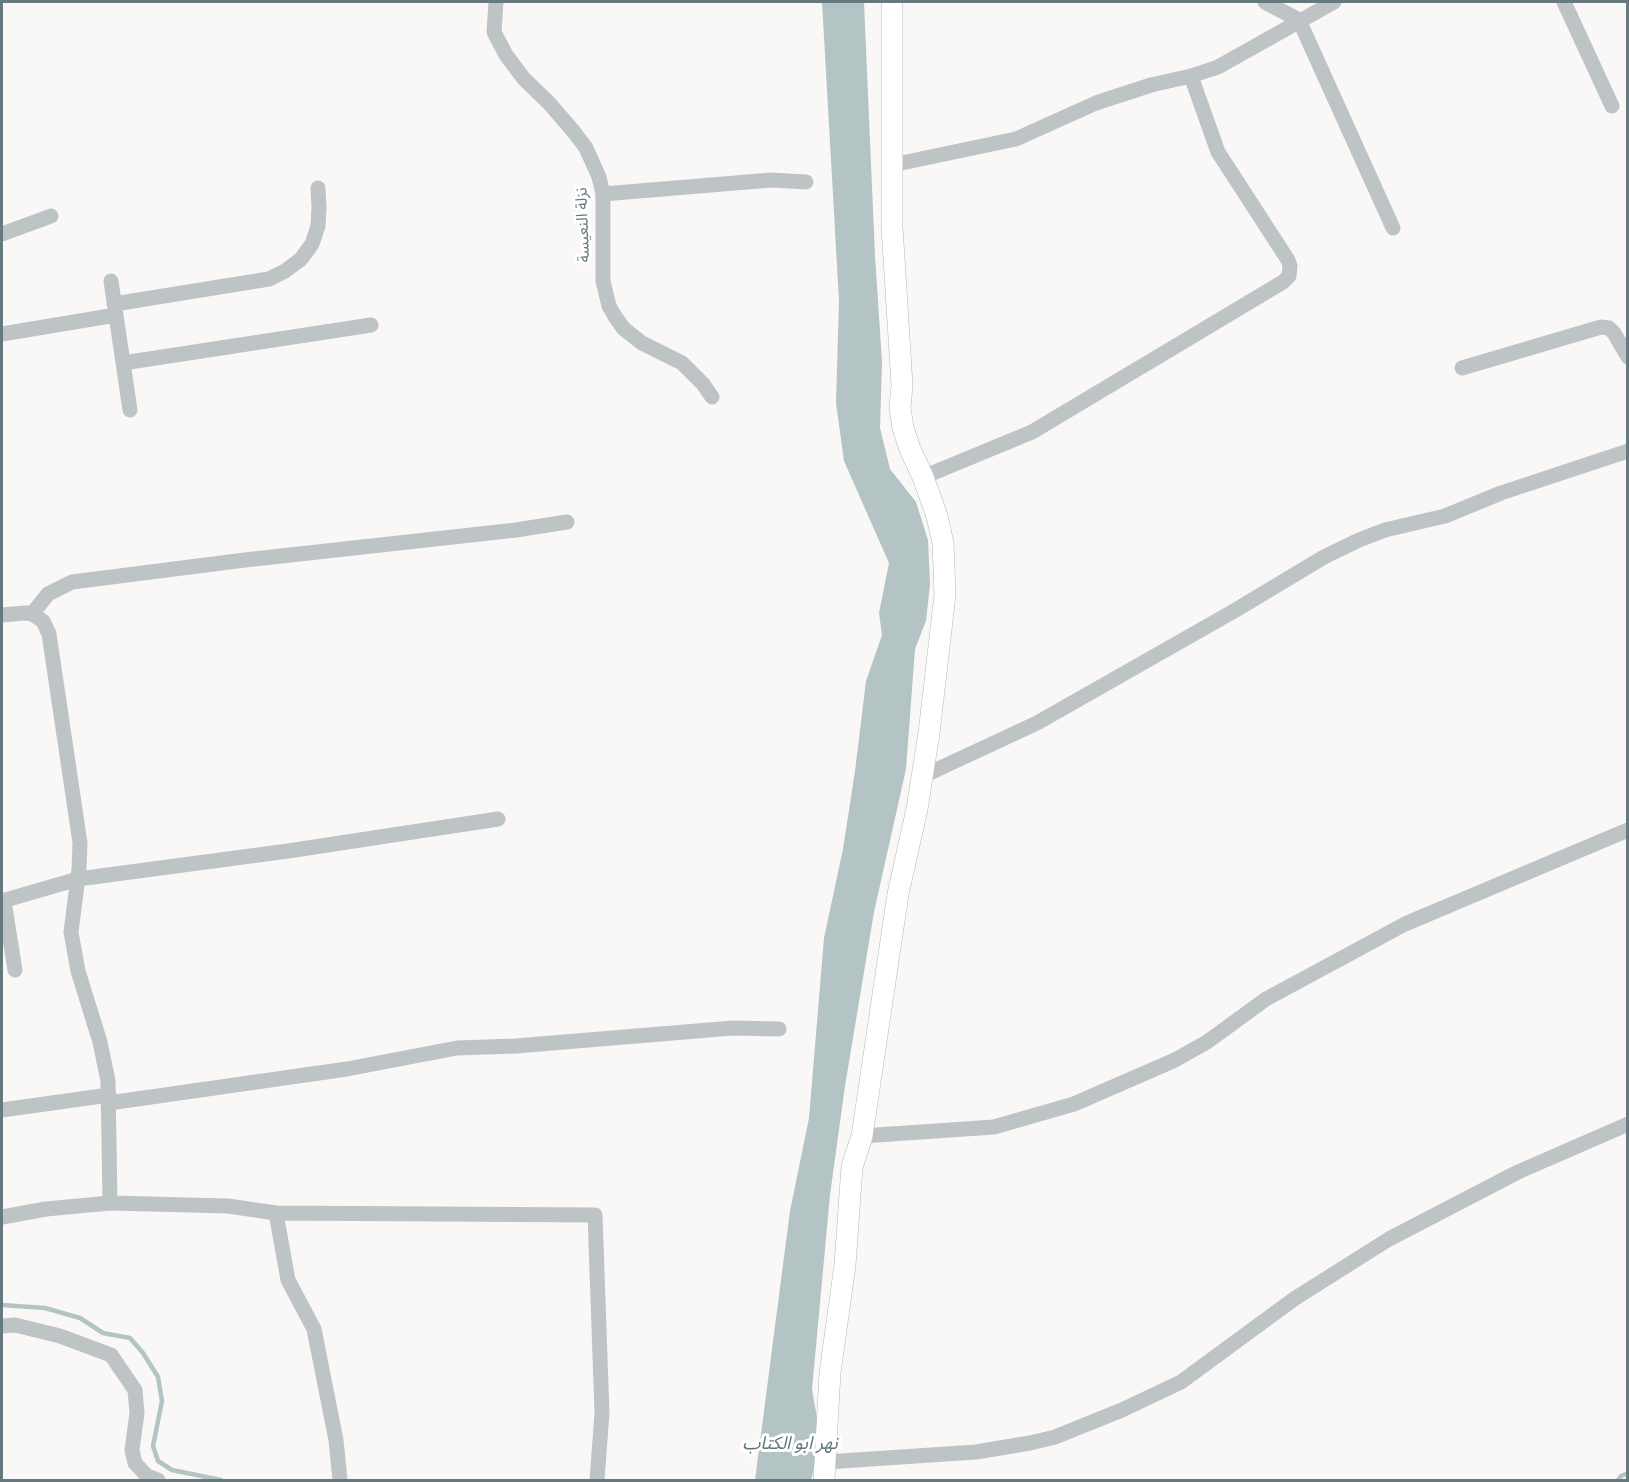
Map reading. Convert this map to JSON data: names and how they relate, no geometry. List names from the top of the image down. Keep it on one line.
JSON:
{"streets":{"street":["نزلة النعيسة"]},"water":["نهر ابو الكتاب"]}
